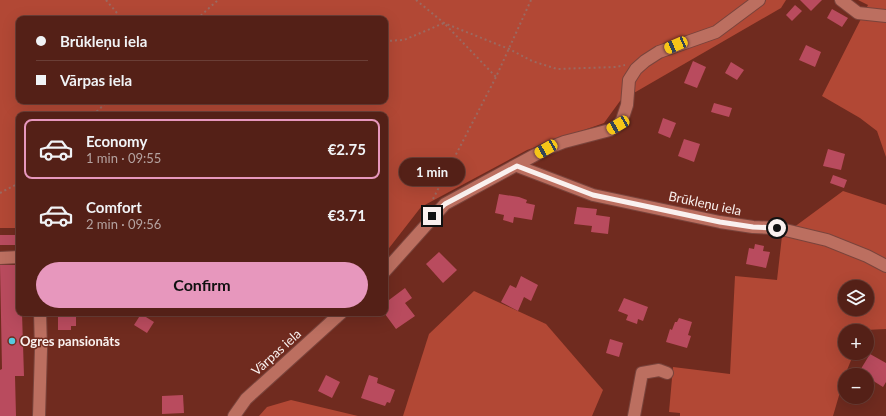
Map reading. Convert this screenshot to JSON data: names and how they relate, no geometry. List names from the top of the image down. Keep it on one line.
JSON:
{"streets":{"street":["Brūkleņu iela","Vārpas iela"]},"places":["Ogres pansionāts"],"page":{"banner":["Brūkleņu iela","Vārpas iela"],"list":[{"name":"Economy","note":"1 min · 09:55","value":"€2.75"},{"name":"Comfort","note":"2 min · 09:56","value":"€3.71"}],"bubble":"1 min","buttons":"Confirm","map_buttons":["+","−"]}}
